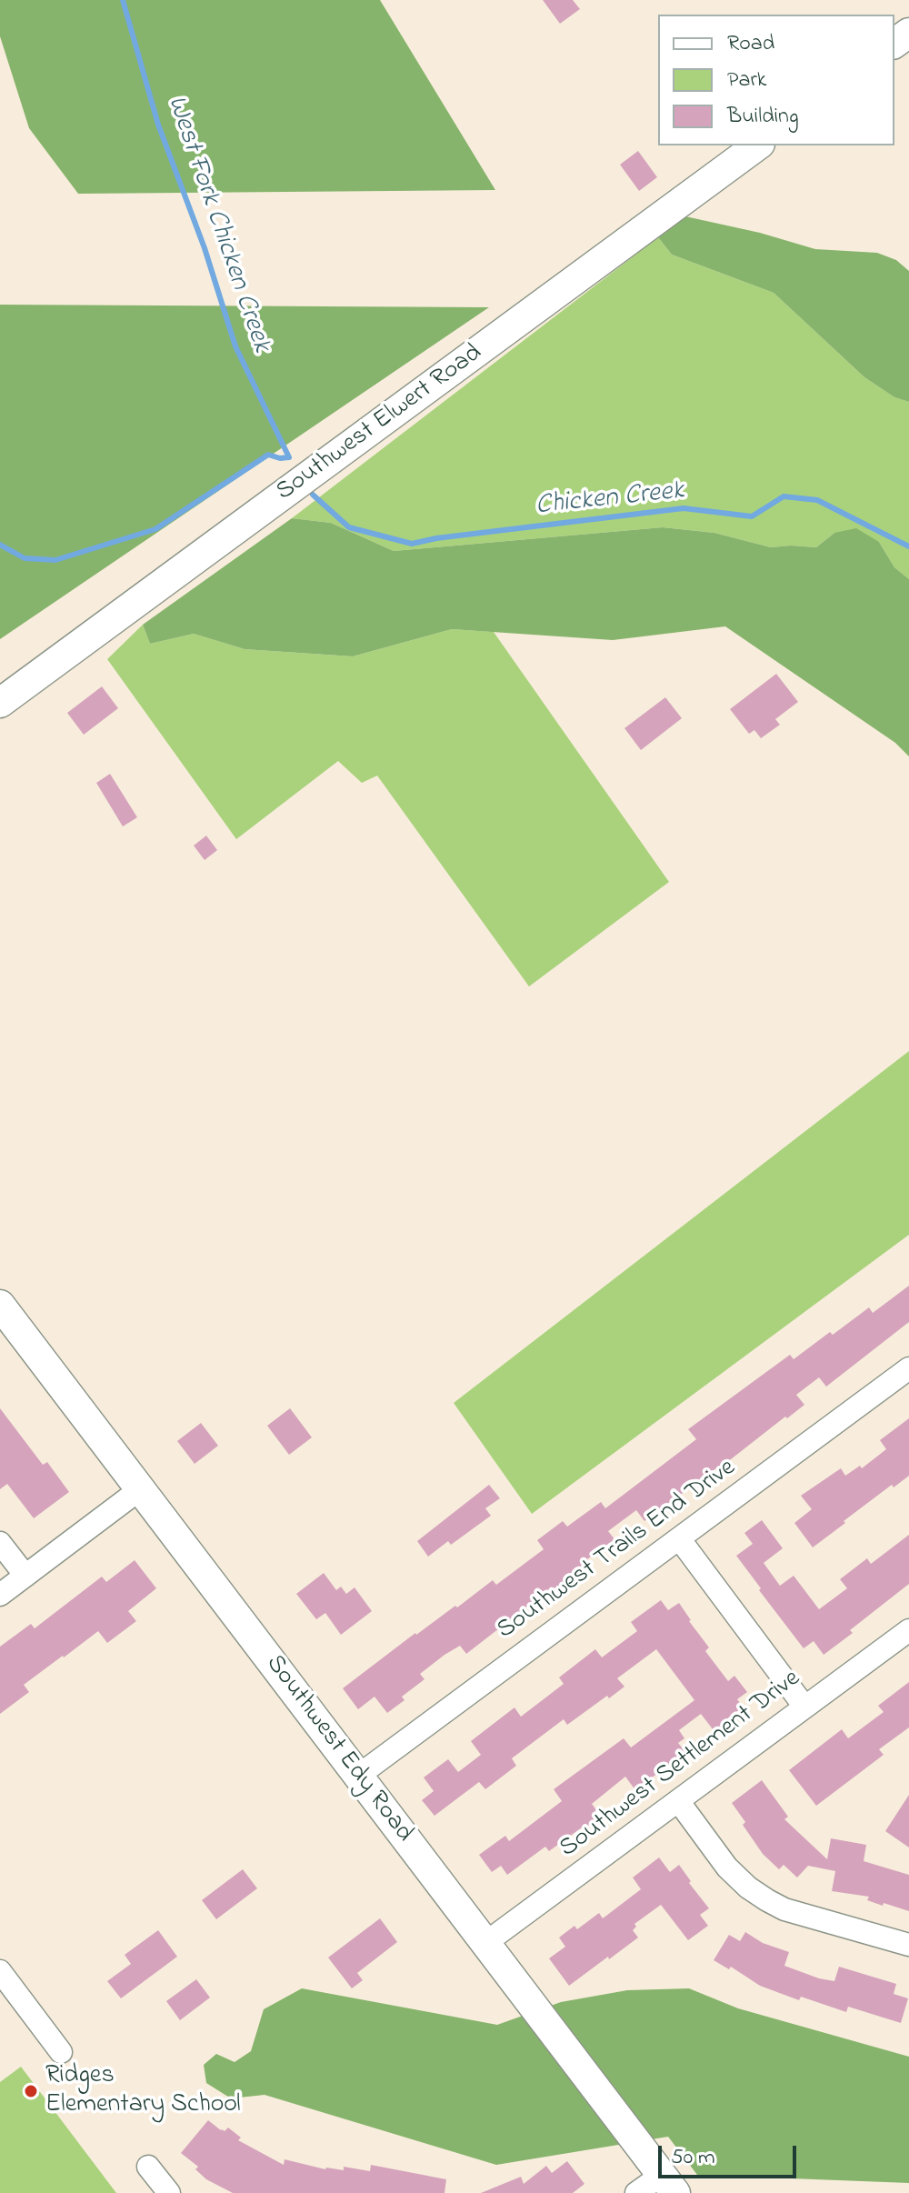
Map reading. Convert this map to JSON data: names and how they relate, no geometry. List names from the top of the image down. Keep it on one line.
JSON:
{"streets":{"main road":["Southwest Elwert Road","Southwest Edy Road"],"street":["Southwest Trails End Drive","Southwest Settlement Drive"]},"crossings":[["Southwest Trails End Drive","Southwest Edy Road"],["Southwest Edy Road","Southwest Settlement Drive"]],"water":["West Fork Chicken Creek","Chicken Creek"],"places":["Ridges Elementary School"],"legend":["Road","Park","Building"],"scale_bar":"50 m"}
